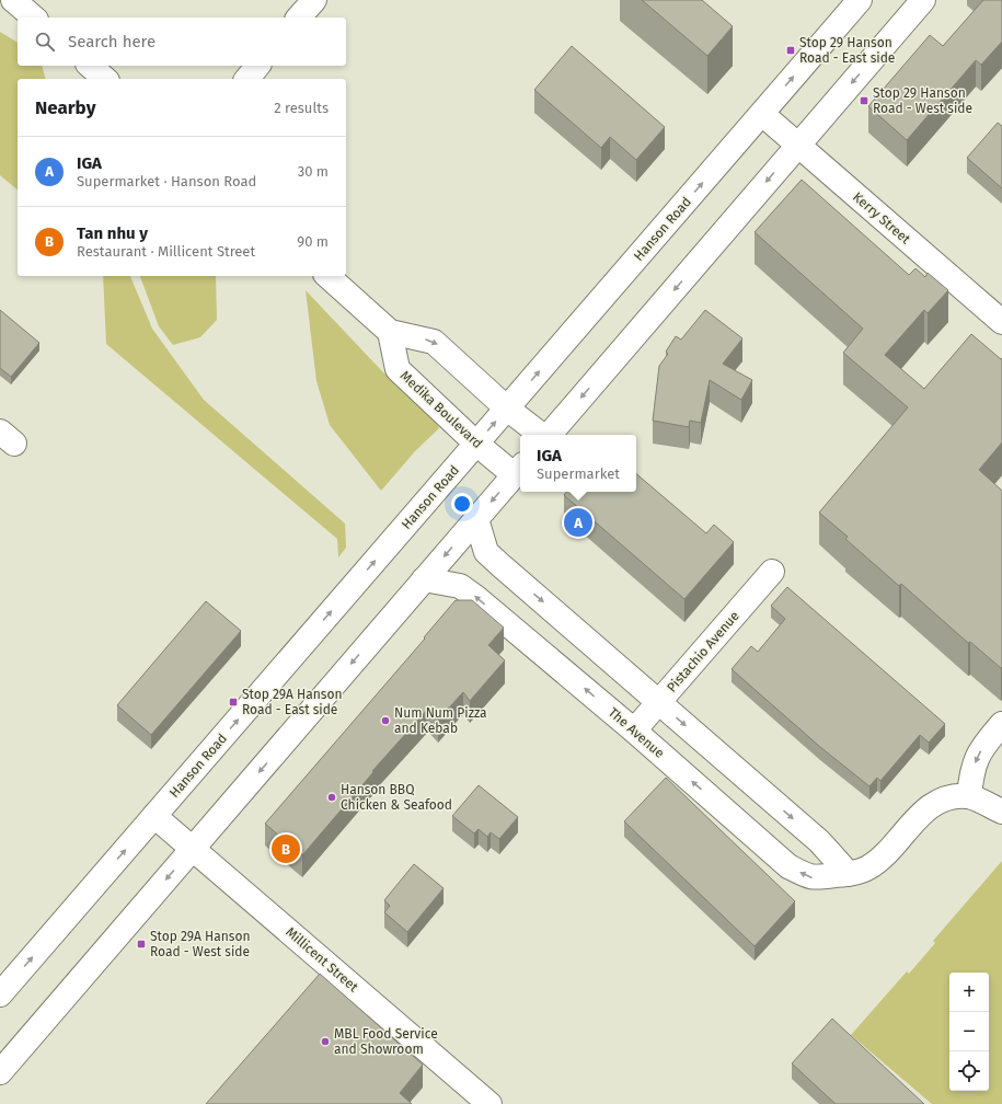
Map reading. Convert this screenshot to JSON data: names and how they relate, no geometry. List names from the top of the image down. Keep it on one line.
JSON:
{"streets":{"street":["Kerry Street","Hanson Road","Medika Boulevard","Pistachio Avenue","The Avenue","Millicent Street"]},"crossings":[["Kerry Street","Hanson Road"],["Hanson Road","Medika Boulevard"],["Hanson Road","Millicent Street"],["Pistachio Avenue","The Avenue"]],"places":{"transit":["Stop 29 Hanson Road - East side","Stop 29 Hanson Road - West side","Stop 29A Hanson Road - East side","Stop 29A Hanson Road - West side"],"other":["Num Num Pizza and Kebab","Hanson BBQ Chicken & Seafood","MBL Food Service and Showroom"]},"page":{"search":"Search here","heading":["Nearby","2 results"],"list":[{"mark":"A","name":"IGA","note":"Supermarket · Hanson Road","value":"30 m"},{"mark":"B","name":"Tan nhu y","note":"Restaurant · Millicent Street","value":"90 m"}],"popup":["IGA","Supermarket"],"pins":["A","B"],"map_buttons":["+","−"]}}
